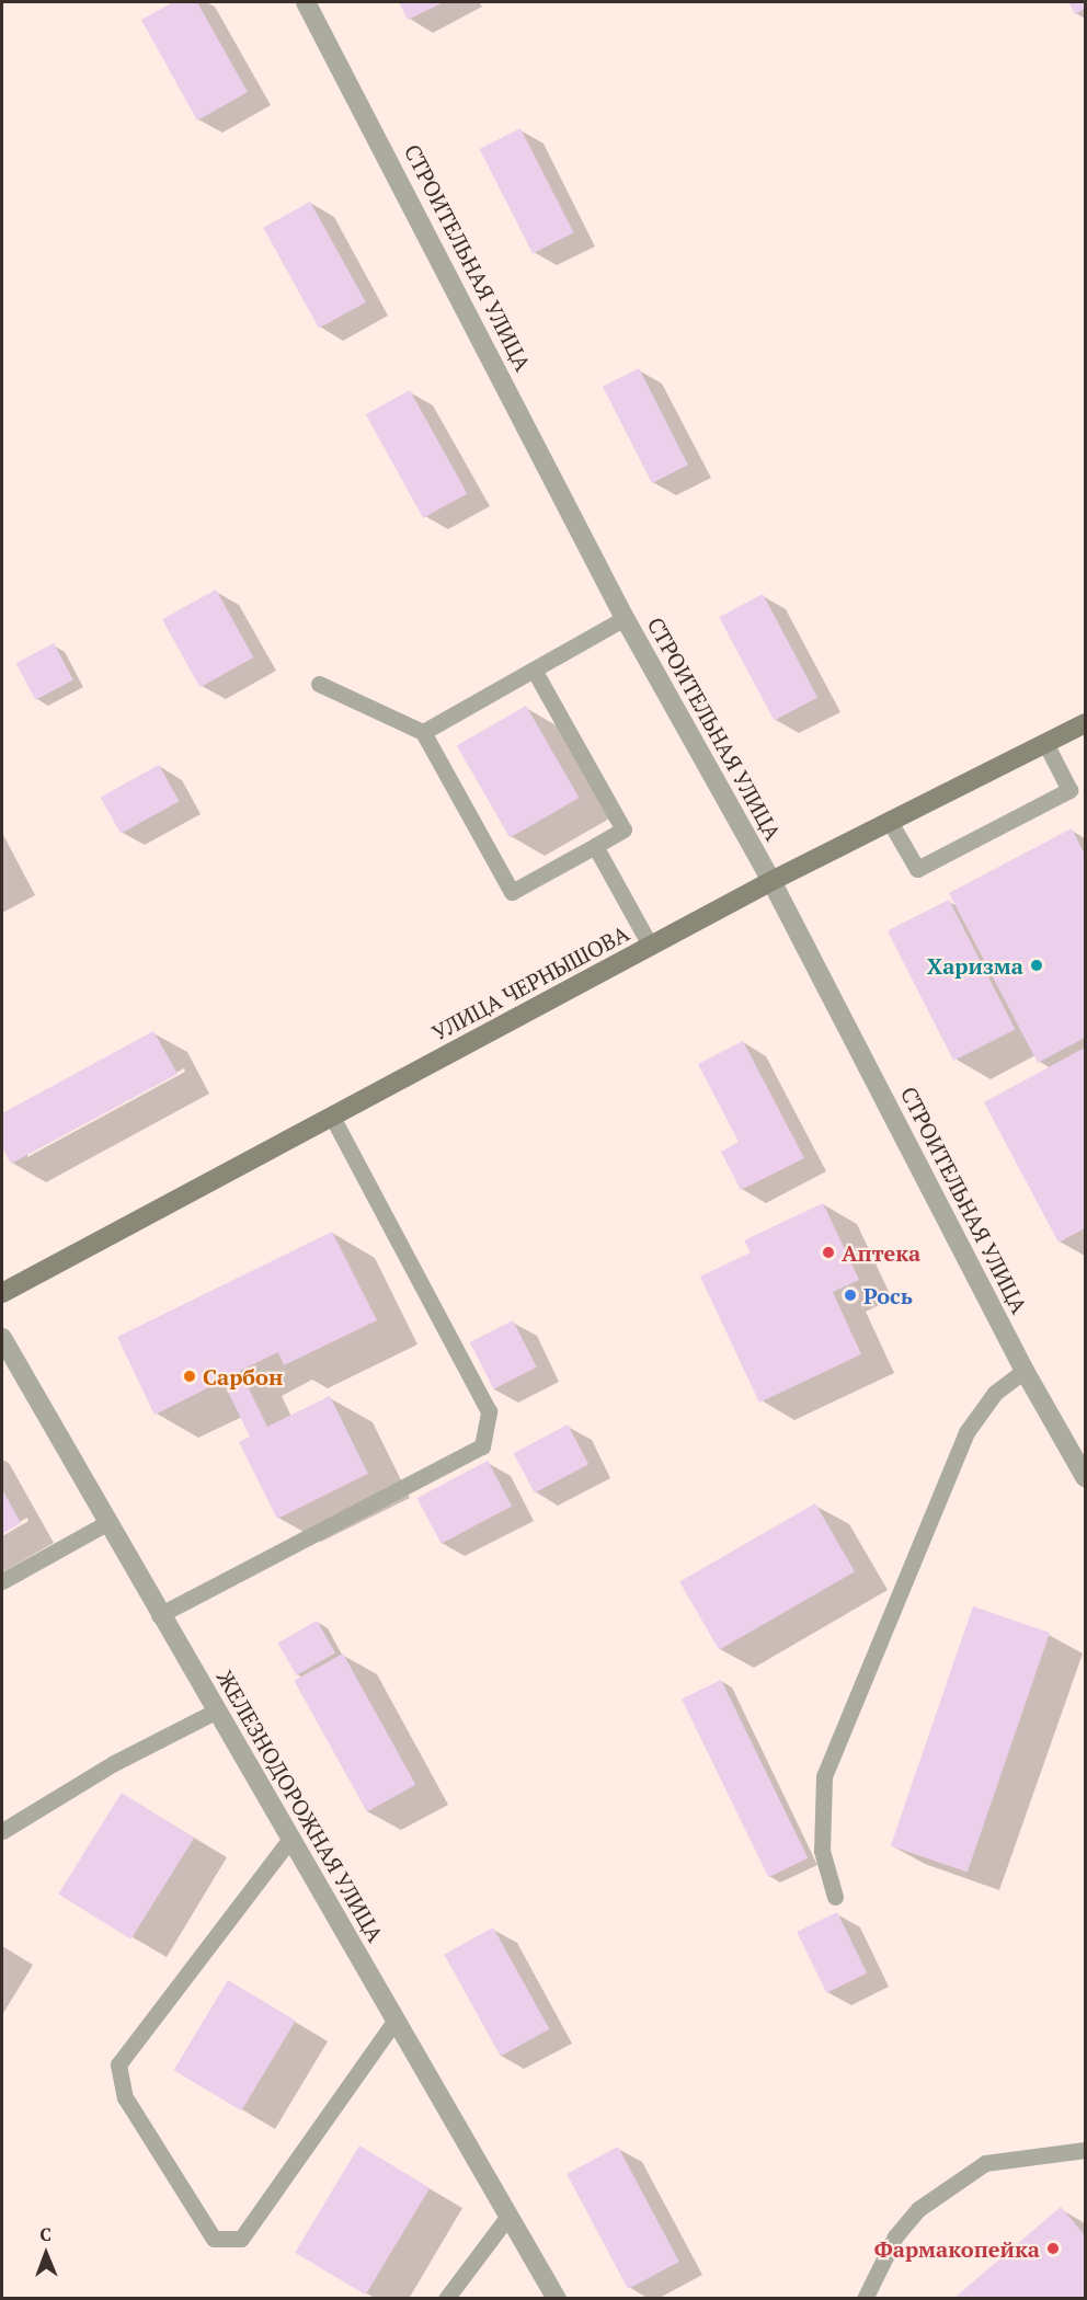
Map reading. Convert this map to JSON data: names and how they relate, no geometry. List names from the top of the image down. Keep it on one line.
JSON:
{"streets":{"street":["СТРОИТЕЛЬНАЯ УЛИЦА","УЛИЦА ЧЕРНЫШОВА","ЖЕЛЕЗНОДОРОЖНАЯ УЛИЦА"]},"crossings":[["СТРОИТЕЛЬНАЯ УЛИЦА","УЛИЦА ЧЕРНЫШОВА"]],"places":["Харизма","Аптека","Рось","Сарбон","Фармакопейка"],"north":"top"}
